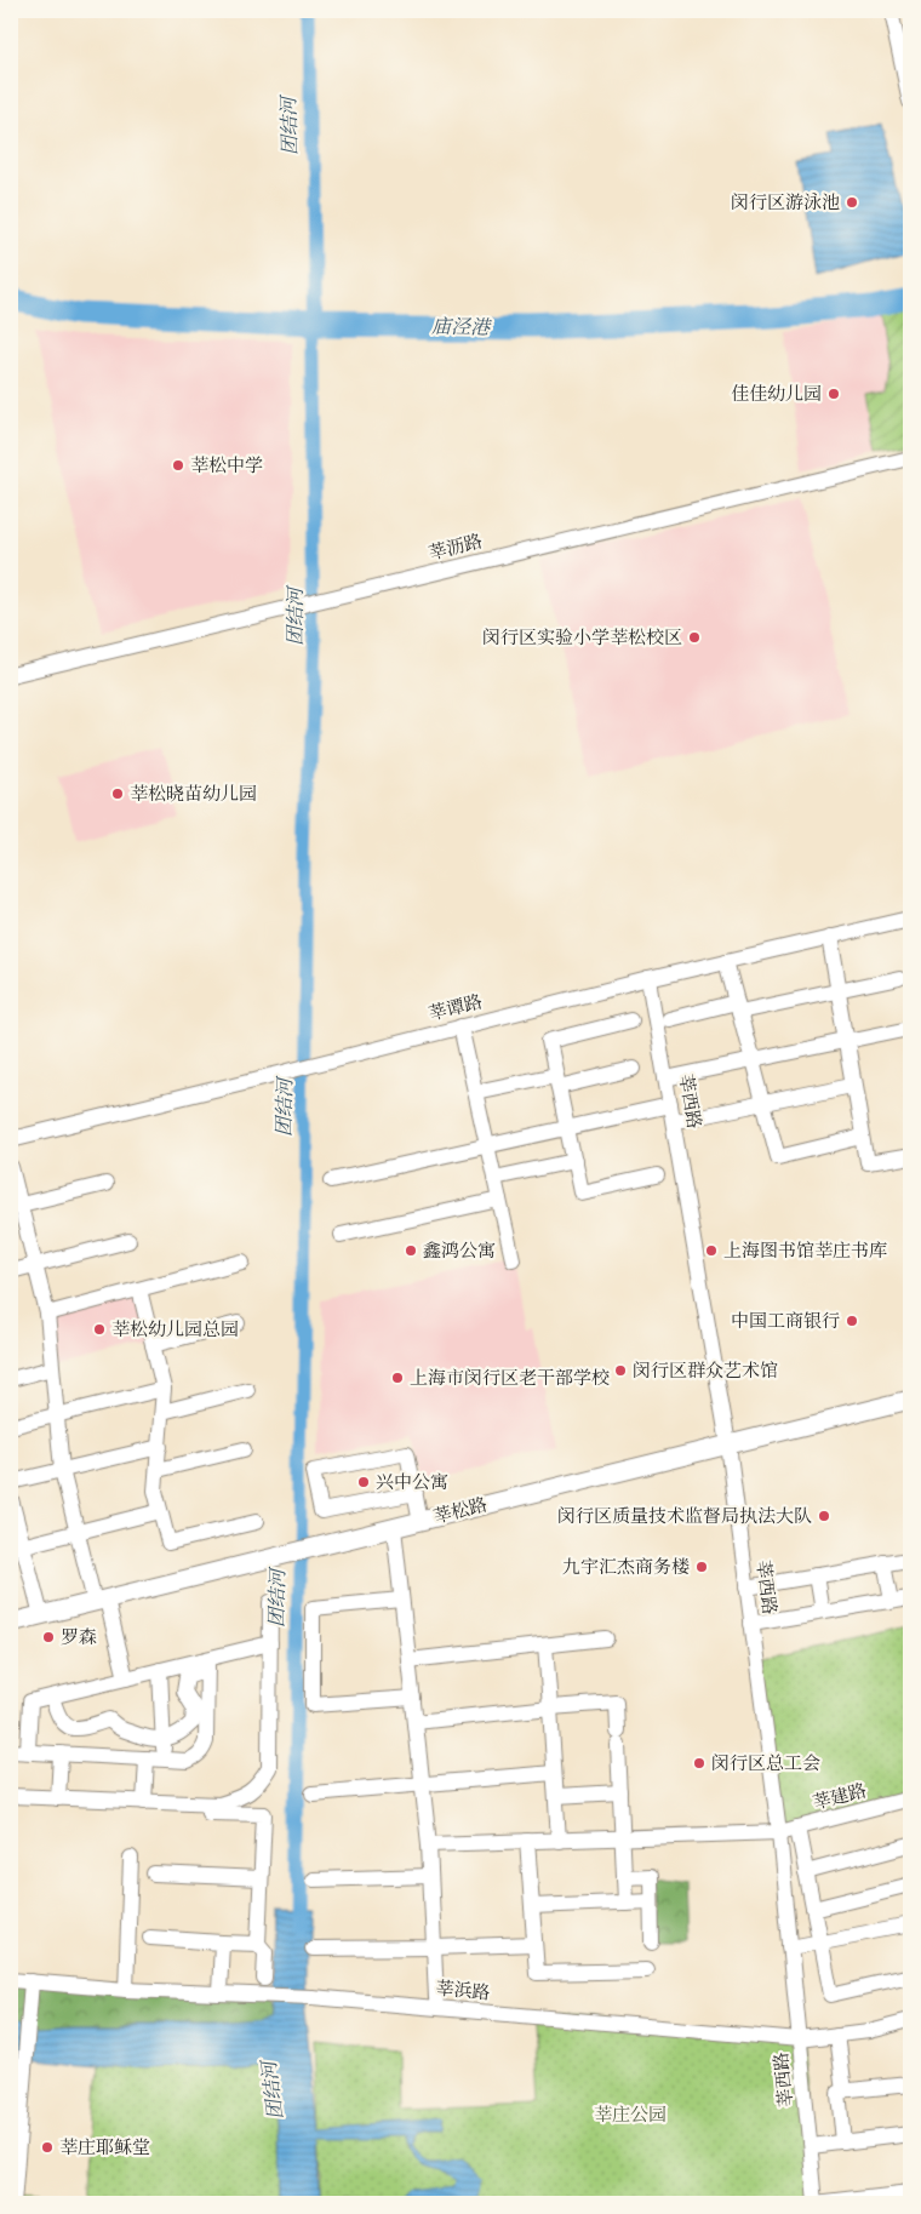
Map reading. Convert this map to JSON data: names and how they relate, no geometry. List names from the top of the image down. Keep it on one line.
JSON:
{"streets":{"main road":["莘松路"],"street":["莘沥路","莘谭路","莘西路","莘建路","莘浜路"]},"crossings":[["莘谭路","莘西路"],["莘西路","莘松路"],["莘西路","莘建路"],["莘西路","莘浜路"]],"water":["团结河","庙泾港"],"parks":["莘庄公园"],"places":["闵行区游泳池","佳佳幼儿园","莘松中学","闵行区实验小学莘松校区","莘松晓苗幼儿园","鑫鸿公寓","上海图书馆莘庄书库","中国工商银行","莘松幼儿园总园","闵行区群众艺术馆","上海市闵行区老干部学校","兴中公寓","闵行区质量技术监督局执法大队","九宇汇杰商务楼","罗森","闵行区总工会","莘庄耶稣堂"]}
